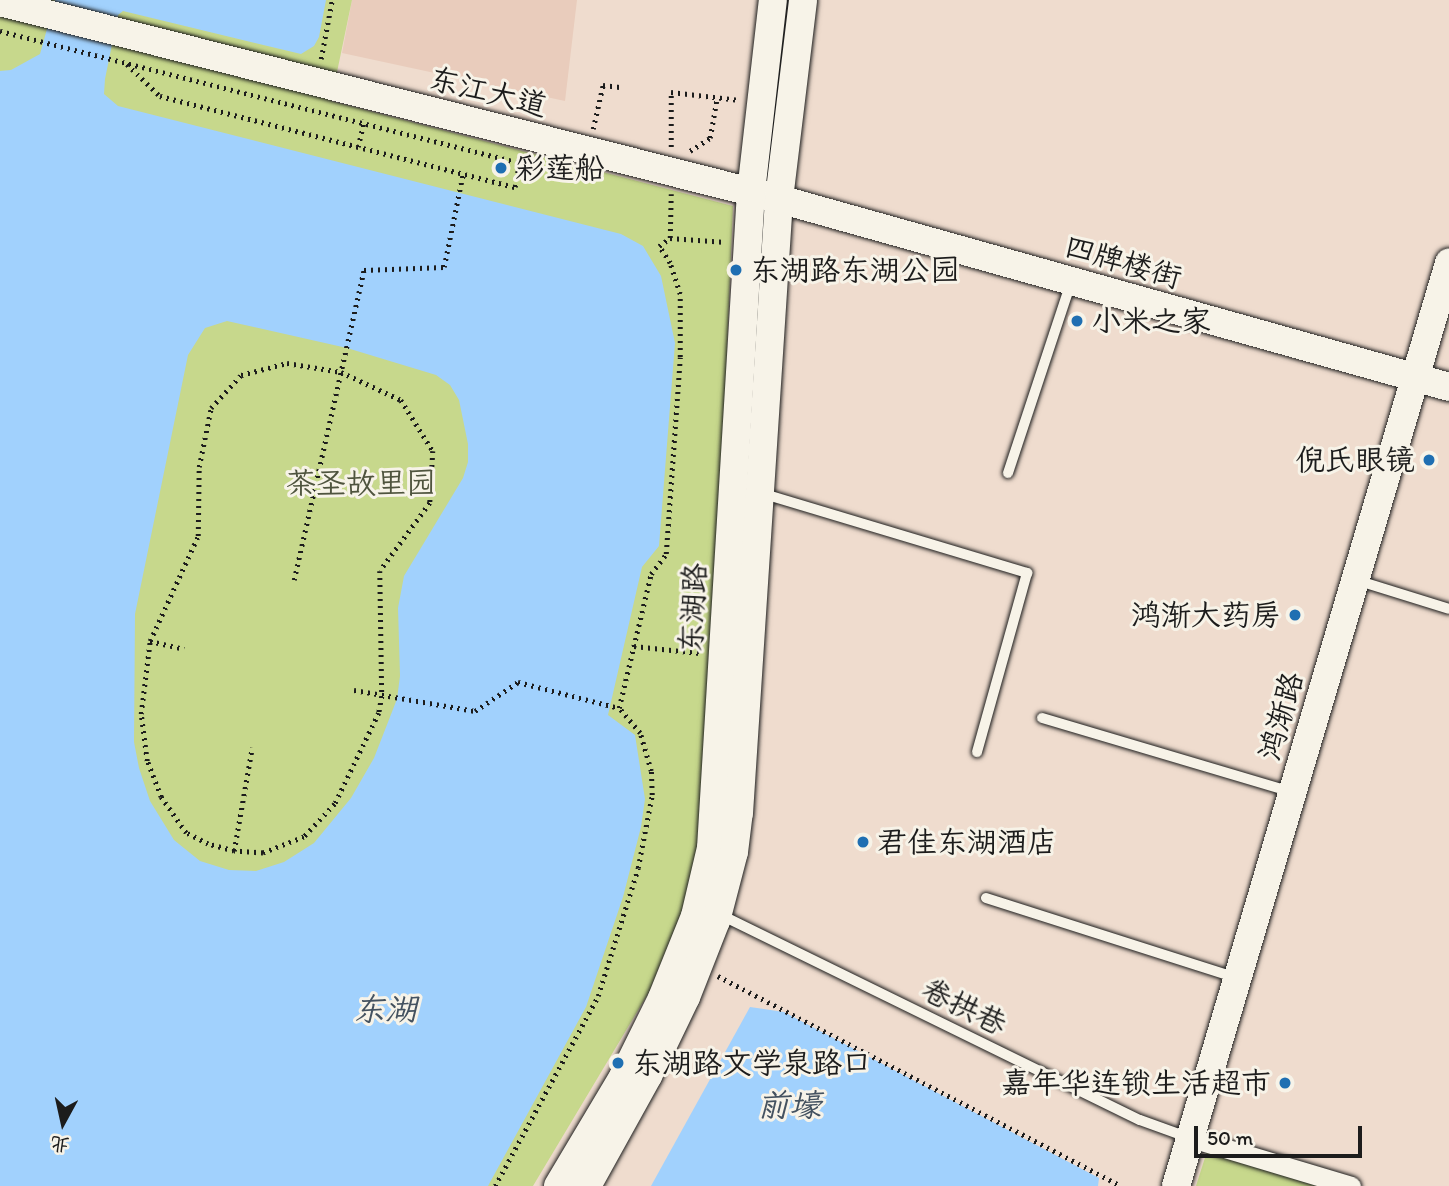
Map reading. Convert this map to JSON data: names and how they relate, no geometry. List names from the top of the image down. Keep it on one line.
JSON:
{"streets":{"street":["东江大道","四牌楼街","东湖路","鸿渐路"],"lane":["卷拱巷"]},"crossings":[["东江大道","四牌楼街"],["东江大道","东湖路"],["四牌楼街","东湖路"],["四牌楼街","鸿渐路"],["东湖路","卷拱巷"],["鸿渐路","卷拱巷"]],"water":["东湖","前壕"],"parks":["茶圣故里园"],"places":["彩莲船","东湖路东湖公园","小米之家","倪氏眼镜","鸿渐大药房","君佳东湖酒店","东湖路文学泉路口","嘉年华连锁生活超市"],"scale_bar":"50 m","north":"bottom"}
